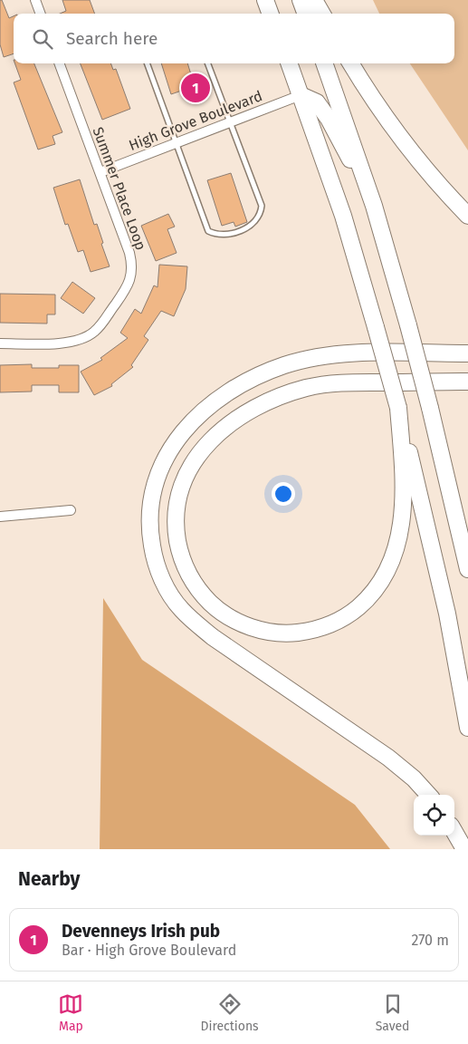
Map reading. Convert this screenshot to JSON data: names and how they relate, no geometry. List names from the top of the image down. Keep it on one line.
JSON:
{"streets":{"street":["High Grove Boulevard","Summer Place Loop"]},"crossings":[["High Grove Boulevard","Summer Place Loop"]],"page":{"search":"Search here","pins":"1","heading":"Nearby","list":[{"mark":"1","name":"Devenneys Irish pub","note":"Bar · High Grove Boulevard","value":"270 m"}],"nav":["Map","Directions","Saved"]}}
